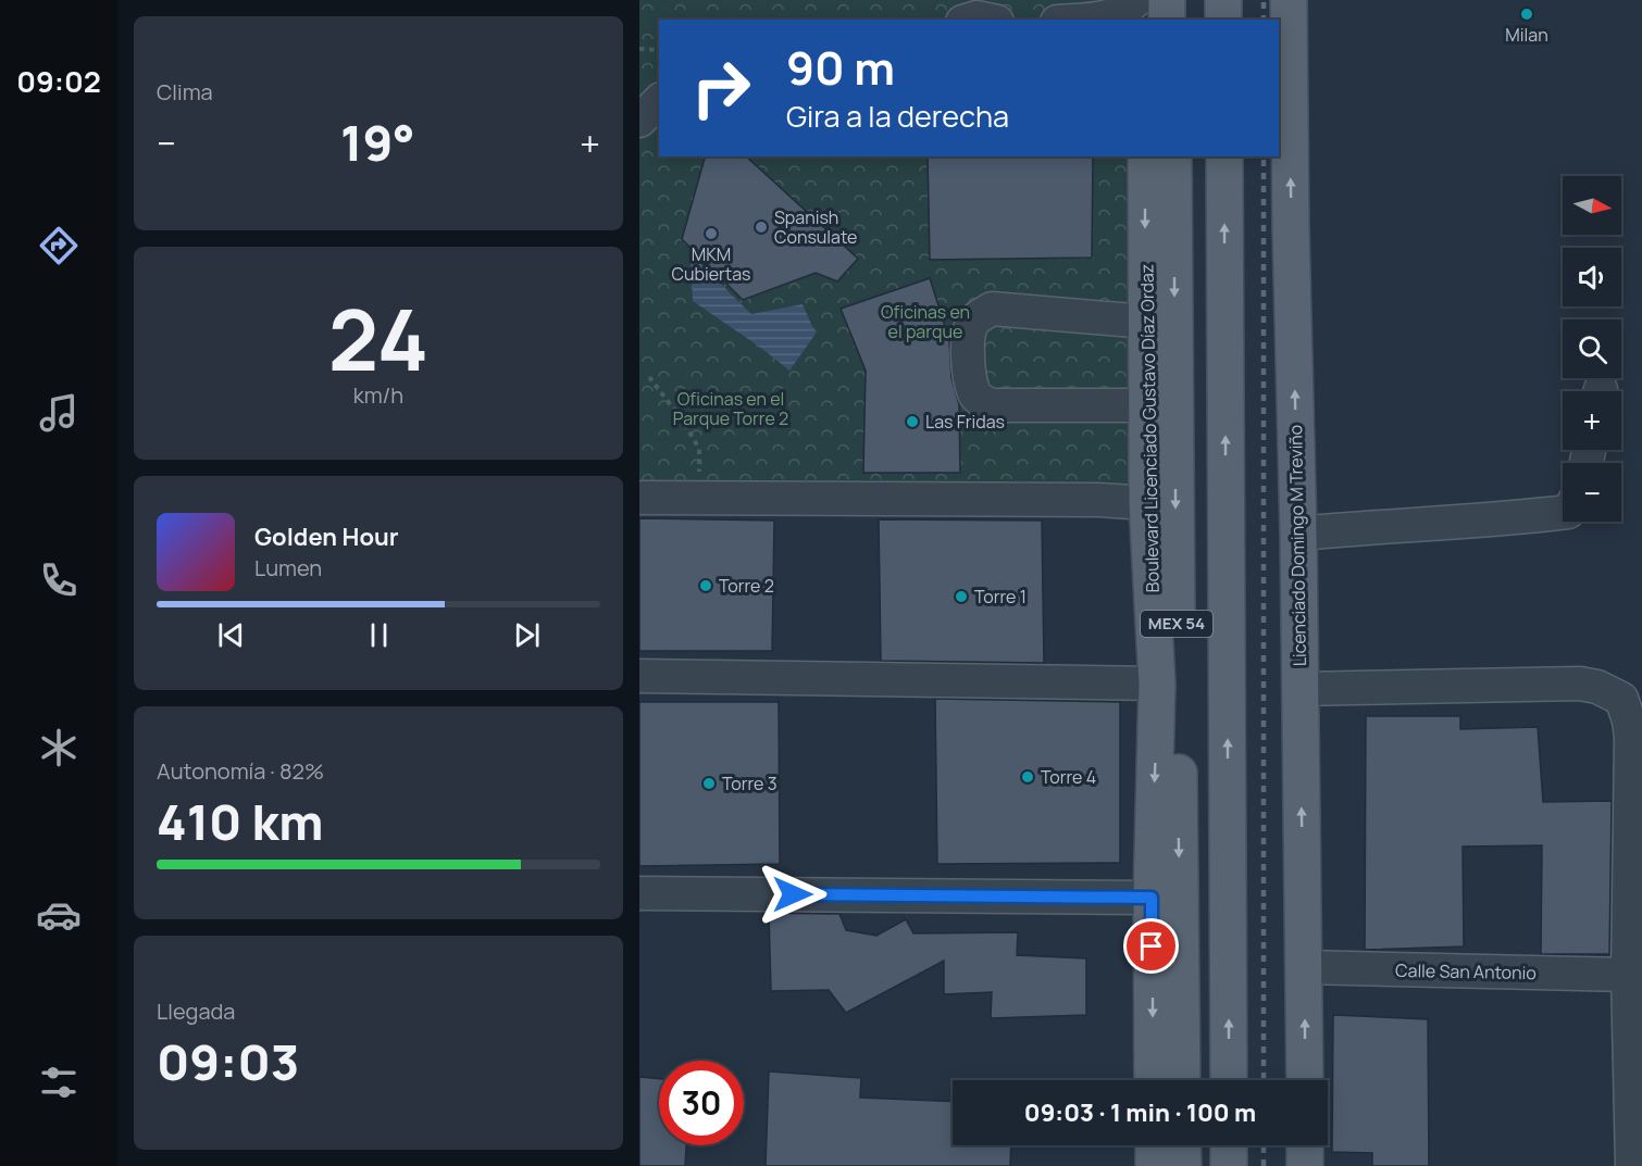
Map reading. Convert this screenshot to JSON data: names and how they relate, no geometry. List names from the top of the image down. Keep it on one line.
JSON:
{"streets":{"main road":["Boulevard Licenciado Gustavo Díaz Ordaz","Licenciado Domingo M Treviño","MEX 54"],"street":["Calle San Antonio"]},"crossings":[["Licenciado Domingo M Treviño","Calle San Antonio"]],"parks":["Oficinas en el parque","Oficinas en el Parque Torre 2"],"places":["Milan","Spanish Consulate","MKM Cubiertas","Las Fridas","Torre 2","Torre 1","Torre 4","Torre 3"],"north":"right","page":{"tabs":"09:02","tile":["Clima",["24","km/h"],["Autonomía · 82%","410 km"],["Llegada","09:03"]],"turn":["90 m","Gira a la derecha"],"heat":["−","19°","+"],"map_buttons":["+","−"],"song":["Golden Hour","Lumen"],"limit":"30","trip":"09:03 · 1 min · 100 m"}}
